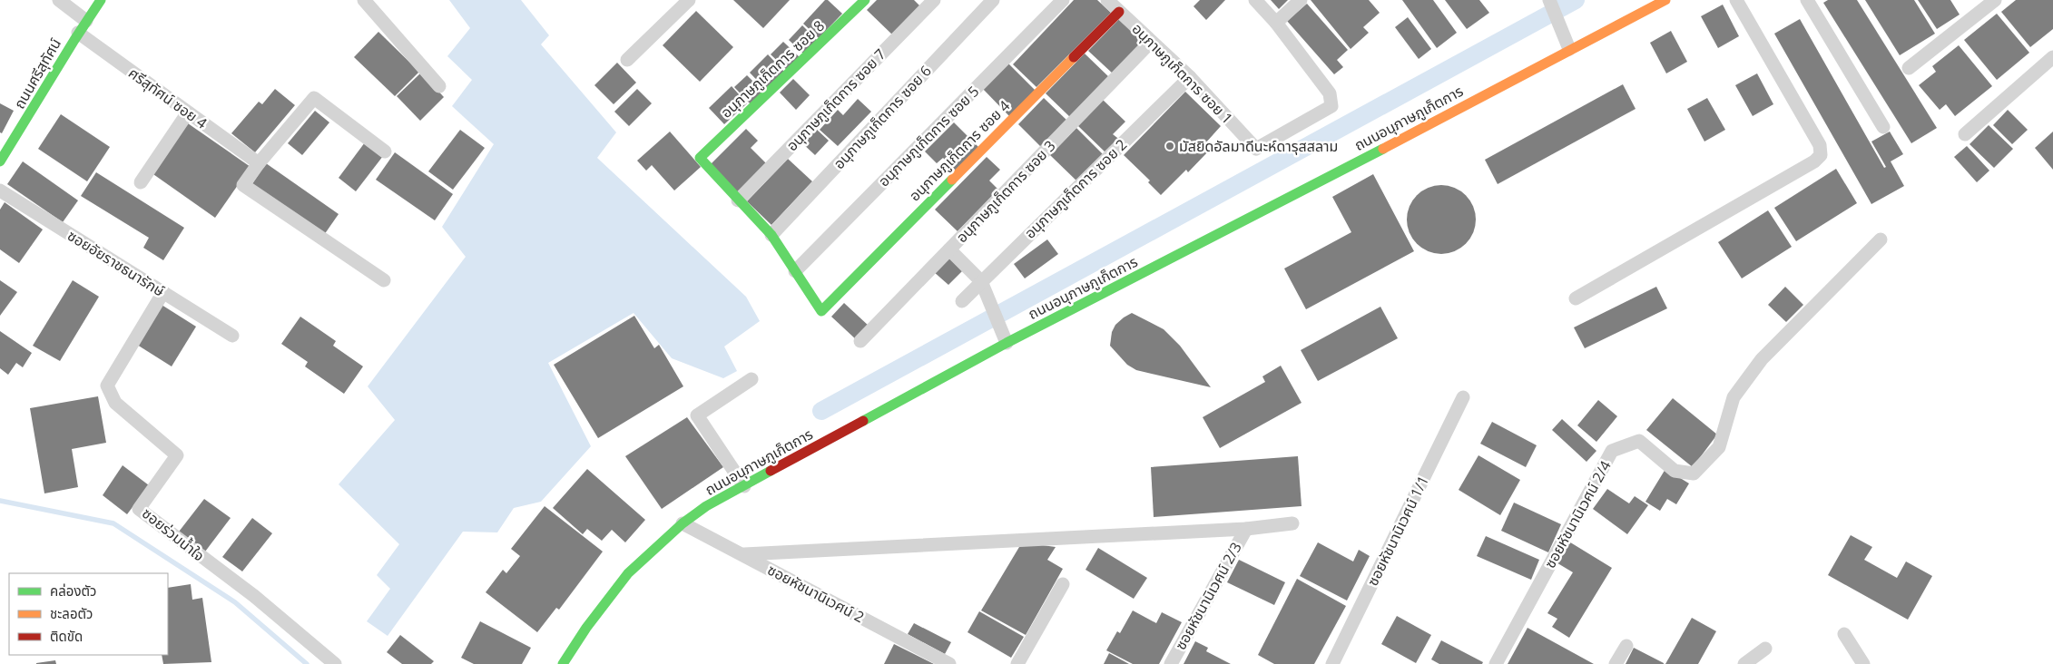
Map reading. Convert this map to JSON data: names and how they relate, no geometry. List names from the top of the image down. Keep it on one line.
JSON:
{"streets":{"street":["อนุภาษภูเก็ตการ ซอย 8","ถนนศรีสุทัศน์","อนุภาษภูเก็ตการ ซอย 1","ศรีสุทัศน์ ซอย 4","อนุภาษภูเก็ตการ ซอย 7","อนุภาษภูเก็ตการ ซอย 6","ถนนอนุภาษภูเก็ตการ","อนุภาษภูเก็ตการ ซอย 5","อนุภาษภูเก็ตการ ซอย 4","อนุภาษภูเก็ตการ ซอย 2","อนุภาษภูเก็ตการ ซอย 3","ซอยอัยราชธนารักษ์","ซอยหัชนานิเวศน์ 2/4","ซอยหัชนานิเวศน์ 1/1","ซอยร่วมน้ำใจ","ซอยหัชนานิเวศน์ 2","ซอยหัชนานิเวศน์ 2/3"]},"crossings":[["อนุภาษภูเก็ตการ ซอย 8","อนุภาษภูเก็ตการ ซอย 7"],["ถนนศรีสุทัศน์","ศรีสุทัศน์ ซอย 4"],["อนุภาษภูเก็ตการ ซอย 1","อนุภาษภูเก็ตการ ซอย 4"],["อนุภาษภูเก็ตการ ซอย 1","อนุภาษภูเก็ตการ ซอย 2"],["อนุภาษภูเก็ตการ ซอย 1","อนุภาษภูเก็ตการ ซอย 3"],["ถนนอนุภาษภูเก็ตการ","ซอยหัชนานิเวศน์ 2"],["อนุภาษภูเก็ตการ ซอย 5","อนุภาษภูเก็ตการ ซอย 4"],["ซอยอัยราชธนารักษ์","ซอยร่วมน้ำใจ"]],"places":["มัสยิดอัลมาดีนะห์ดารุสสลาม"],"legend":["คล่องตัว","ชะลอตัว","ติดขัด"]}
